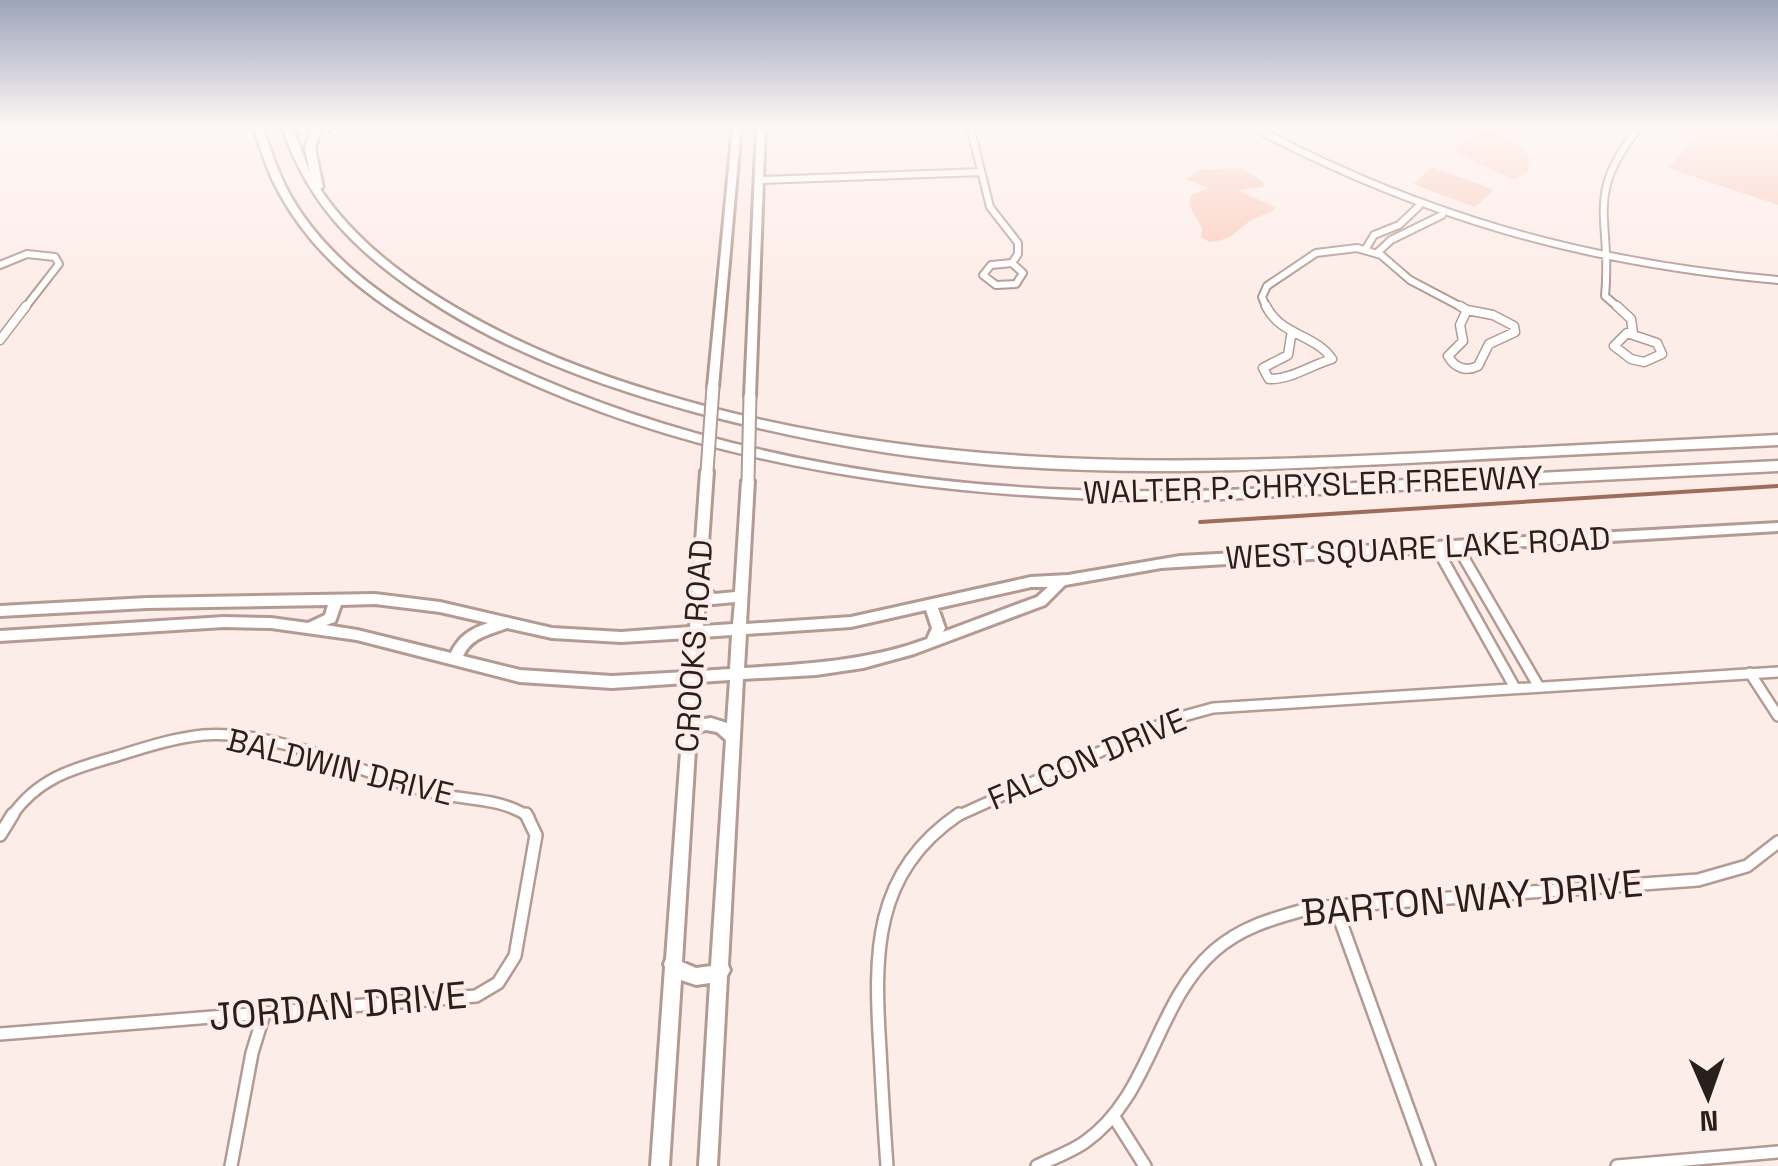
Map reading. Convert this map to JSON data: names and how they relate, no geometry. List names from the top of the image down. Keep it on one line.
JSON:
{"streets":{"highway":["WALTER P. CHRYSLER FREEWAY"],"main road":["WEST SQUARE LAKE ROAD","CROOKS ROAD"],"street":["FALCON DRIVE","BALDWIN DRIVE","BARTON WAY DRIVE","JORDAN DRIVE"]},"crossings":[["WEST SQUARE LAKE ROAD","CROOKS ROAD"],["BALDWIN DRIVE","JORDAN DRIVE"]],"north":"bottom"}
